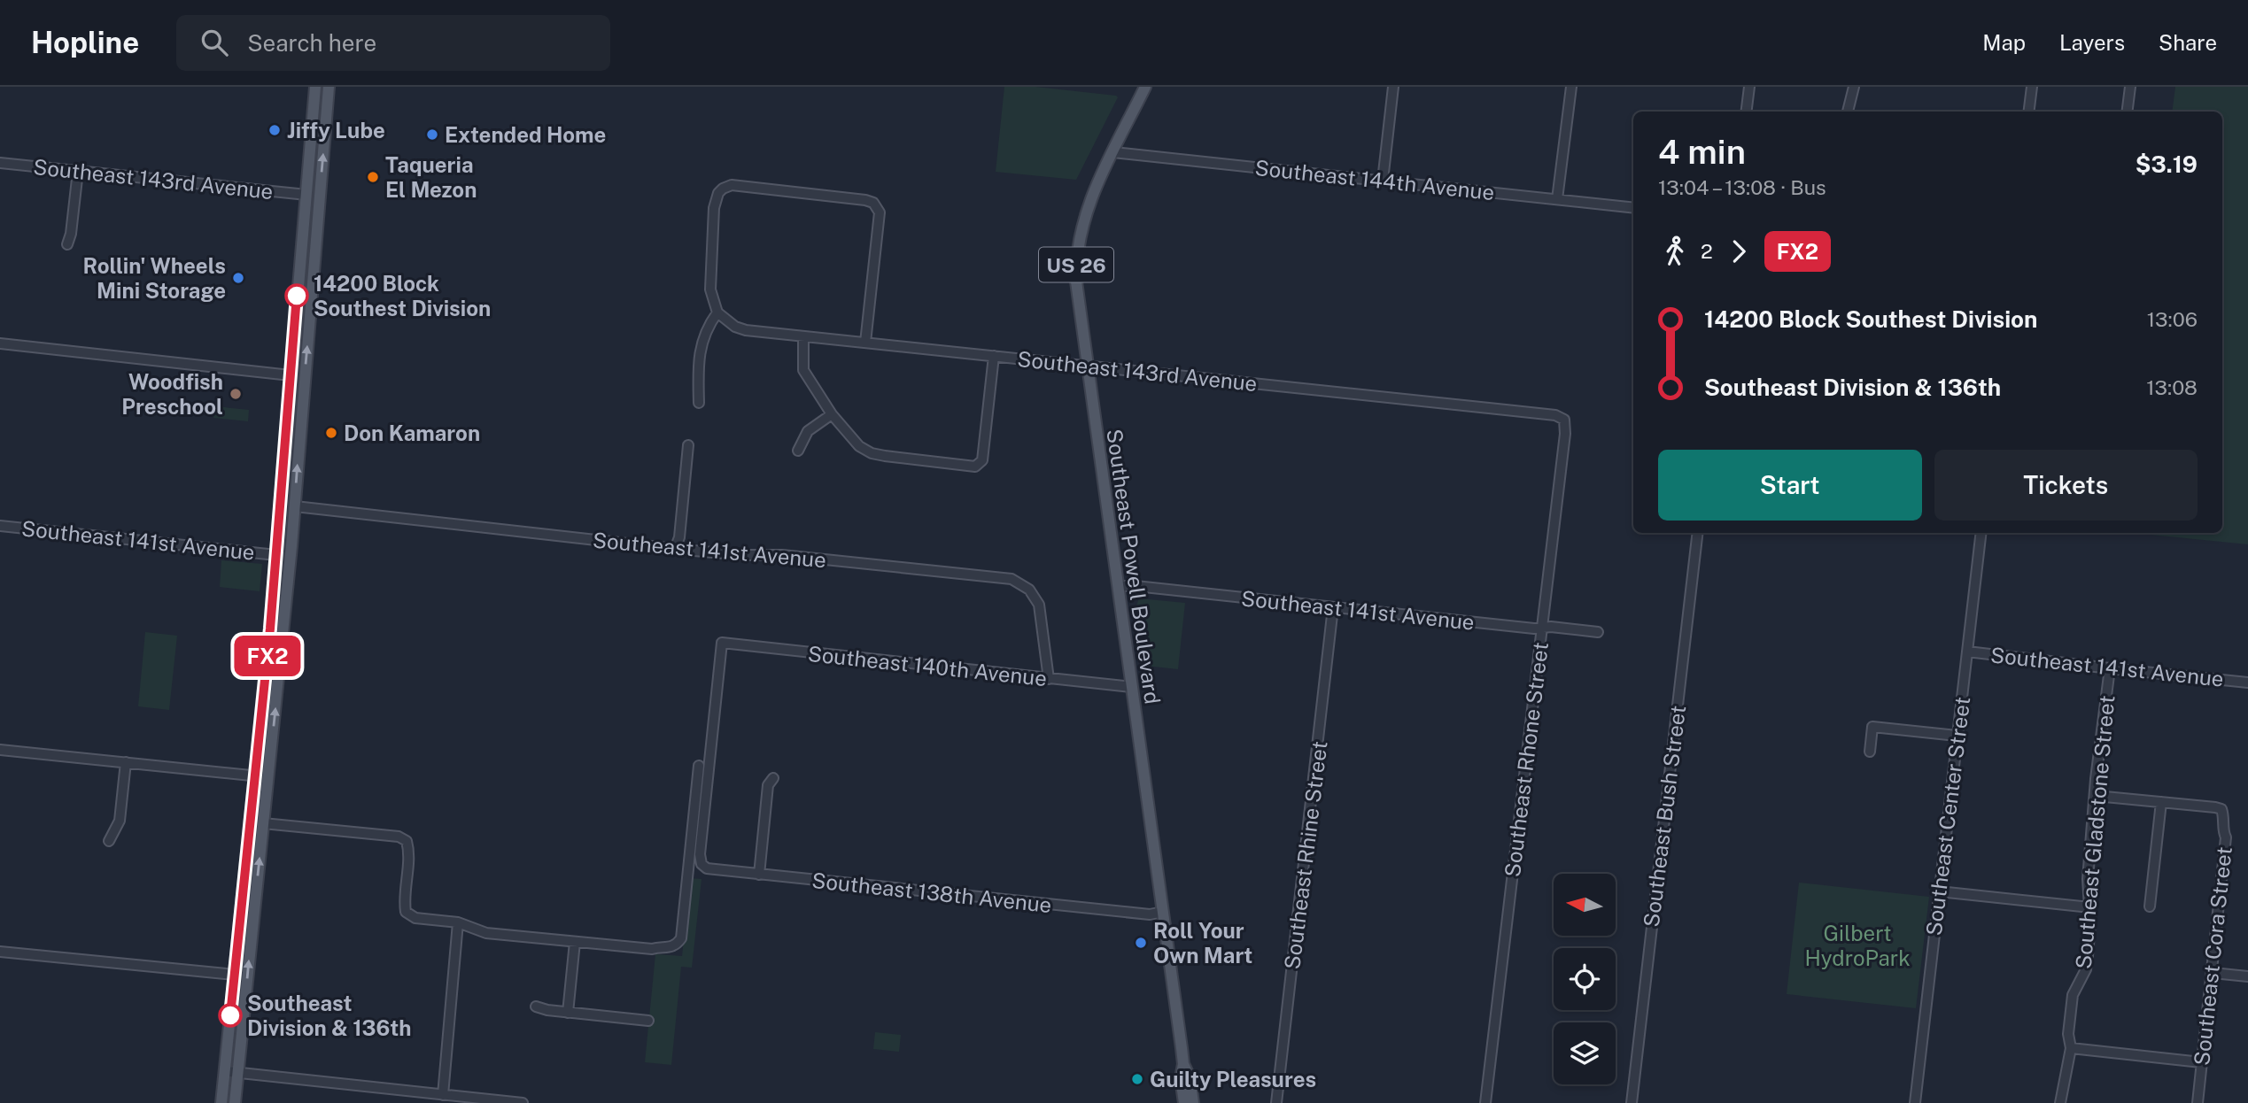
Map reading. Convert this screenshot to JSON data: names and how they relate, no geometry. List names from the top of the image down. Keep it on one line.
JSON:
{"streets":{"main road":["US 26","Southeast Powell Boulevard"],"street":["Southeast 143rd Avenue","Southeast 144th Avenue","Southeast 141st Avenue","Southeast 140th Avenue","Southeast Rhone Street","Southeast Bush Street","Southeast Center Street","Southeast Gladstone Street","Southeast Rhine Street","Southeast 138th Avenue","Southeast Cora Street"]},"crossings":[["Southeast 143rd Avenue","Southeast Powell Boulevard"],["Southeast 143rd Avenue","Southeast Rhone Street"],["Southeast 144th Avenue","Southeast Powell Boulevard"],["Southeast 141st Avenue","Southeast Powell Boulevard"],["Southeast 141st Avenue","Southeast 140th Avenue"],["Southeast 141st Avenue","Southeast Rhone Street"],["Southeast 141st Avenue","Southeast Center Street"],["Southeast 141st Avenue","Southeast Gladstone Street"],["Southeast 141st Avenue","Southeast Rhine Street"],["Southeast Powell Boulevard","Southeast 140th Avenue"],["Southeast Powell Boulevard","Southeast 138th Avenue"],["Southeast 140th Avenue","Southeast 138th Avenue"]],"parks":["Gilbert HydroPark"],"places":["Jiffy Lube","Extended Home","Taqueria El Mezon","Rollin' Wheels Mini Storage","14200 Block Southest Division","Woodfish Preschool","Don Kamaron","Roll Your Own Mart","Southeast Division & 136th","Guilty Pleasures"],"lines":["bus line FX2"],"north":"left","page":{"header":"Hopline","search":"Search here","nav":["Map","Layers","Share"],"on_map":"FX2","heading":["4 min","13:04 – 13:08 · Bus","$3.19"],"legs":["2","FX2"],"list":[{"name":"14200 Block Southest Division","value":"13:06"},{"name":"Southeast Division & 136th","value":"13:08"}],"buttons":["Start","Tickets"]}}
